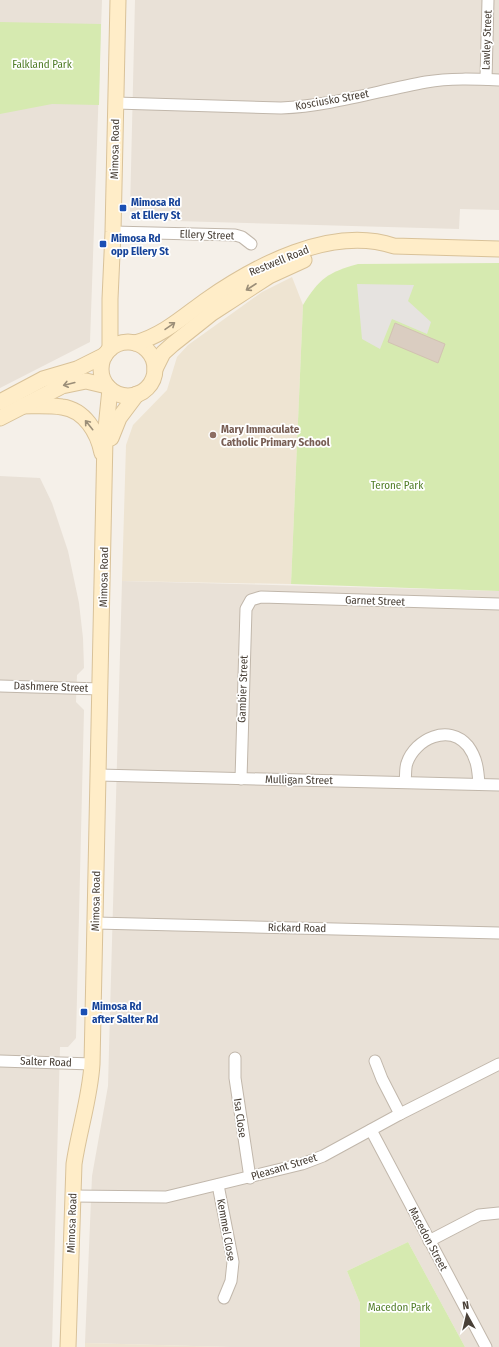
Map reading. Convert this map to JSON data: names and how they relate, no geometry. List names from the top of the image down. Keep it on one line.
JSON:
{"streets":{"main road":["Mimosa Road","Restwell Road"],"street":["Lawley Street","Kosciusko Street","Ellery Street","Garnet Street","Dashmere Street","Gambier Street","Mulligan Street","Rickard Road","Salter Road","Isa Close","Pleasant Street","Kemmel Close","Macedon Street"]},"crossings":[["Lawley Street","Kosciusko Street"],["Kosciusko Street","Mimosa Road"],["Mimosa Road","Ellery Street"],["Mimosa Road","Restwell Road"],["Mimosa Road","Dashmere Street"],["Mimosa Road","Mulligan Street"],["Mimosa Road","Rickard Road"],["Mimosa Road","Salter Road"],["Mimosa Road","Pleasant Street"],["Garnet Street","Gambier Street"],["Gambier Street","Mulligan Street"],["Isa Close","Pleasant Street"],["Pleasant Street","Kemmel Close"],["Pleasant Street","Macedon Street"]],"parks":["Falkland Park","Terone Park","Macedon Park"],"places":{"transit":["Mimosa Rd at Ellery St","Mimosa Rd opp Ellery St","Mimosa Rd after Salter Rd"],"other":["Mary Immaculate Catholic Primary School"]},"north":"top"}
